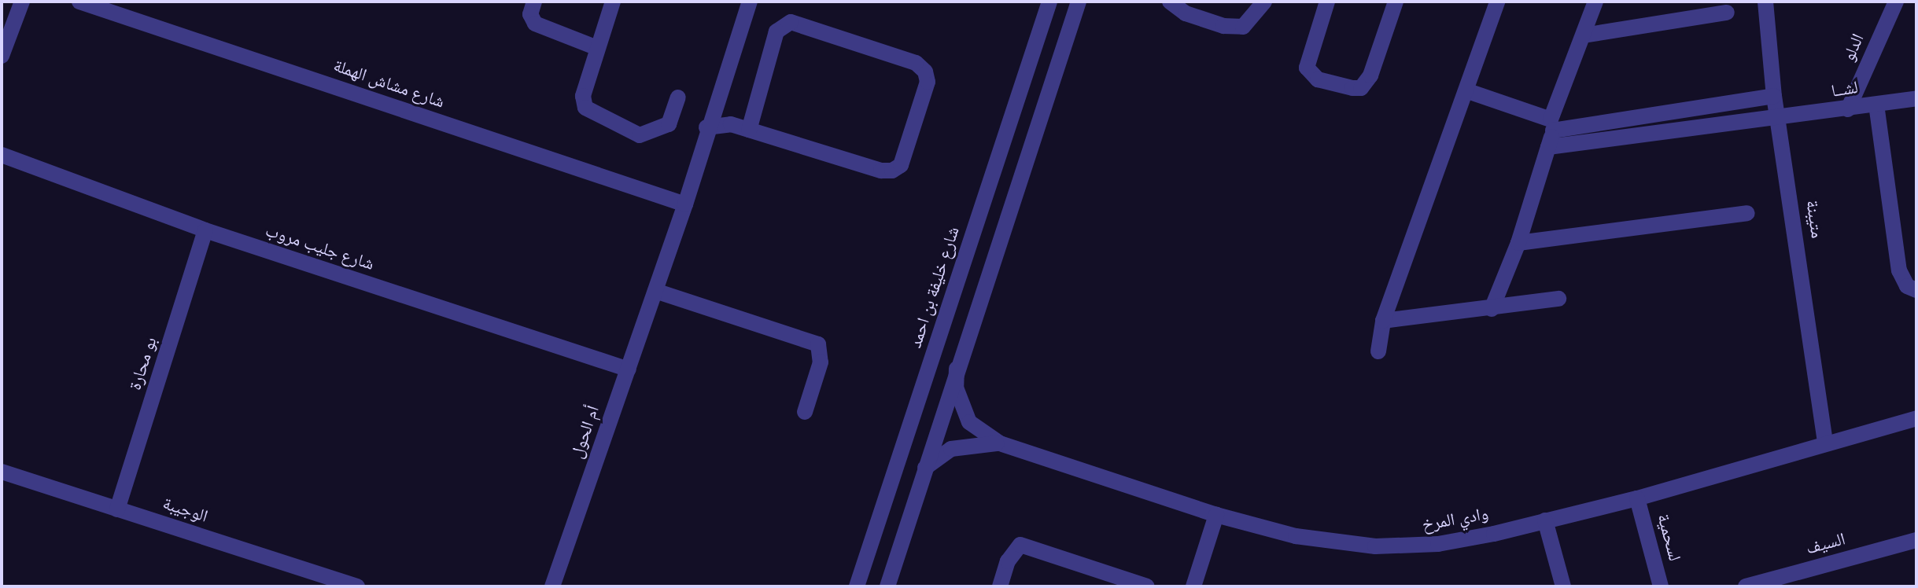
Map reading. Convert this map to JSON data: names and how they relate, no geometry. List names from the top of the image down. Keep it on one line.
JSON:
{"streets":{"street":["الدلو","شارع مشاش الهملة","لشــا","متيبنة","شارع جليب مروب","شارع خليفة بن احمد","بو محارة","أم الحول","الوجيبة","وادي المرخ","لسحمية","السيف"]},"crossings":[["الدلو","لشــا"],["شارع مشاش الهملة","أم الحول"],["لشــا","متيبنة"],["متيبنة","وادي المرخ"],["شارع جليب مروب","بو محارة"],["شارع جليب مروب","أم الحول"],["بو محارة","الوجيبة"],["وادي المرخ","لسحمية"]]}
